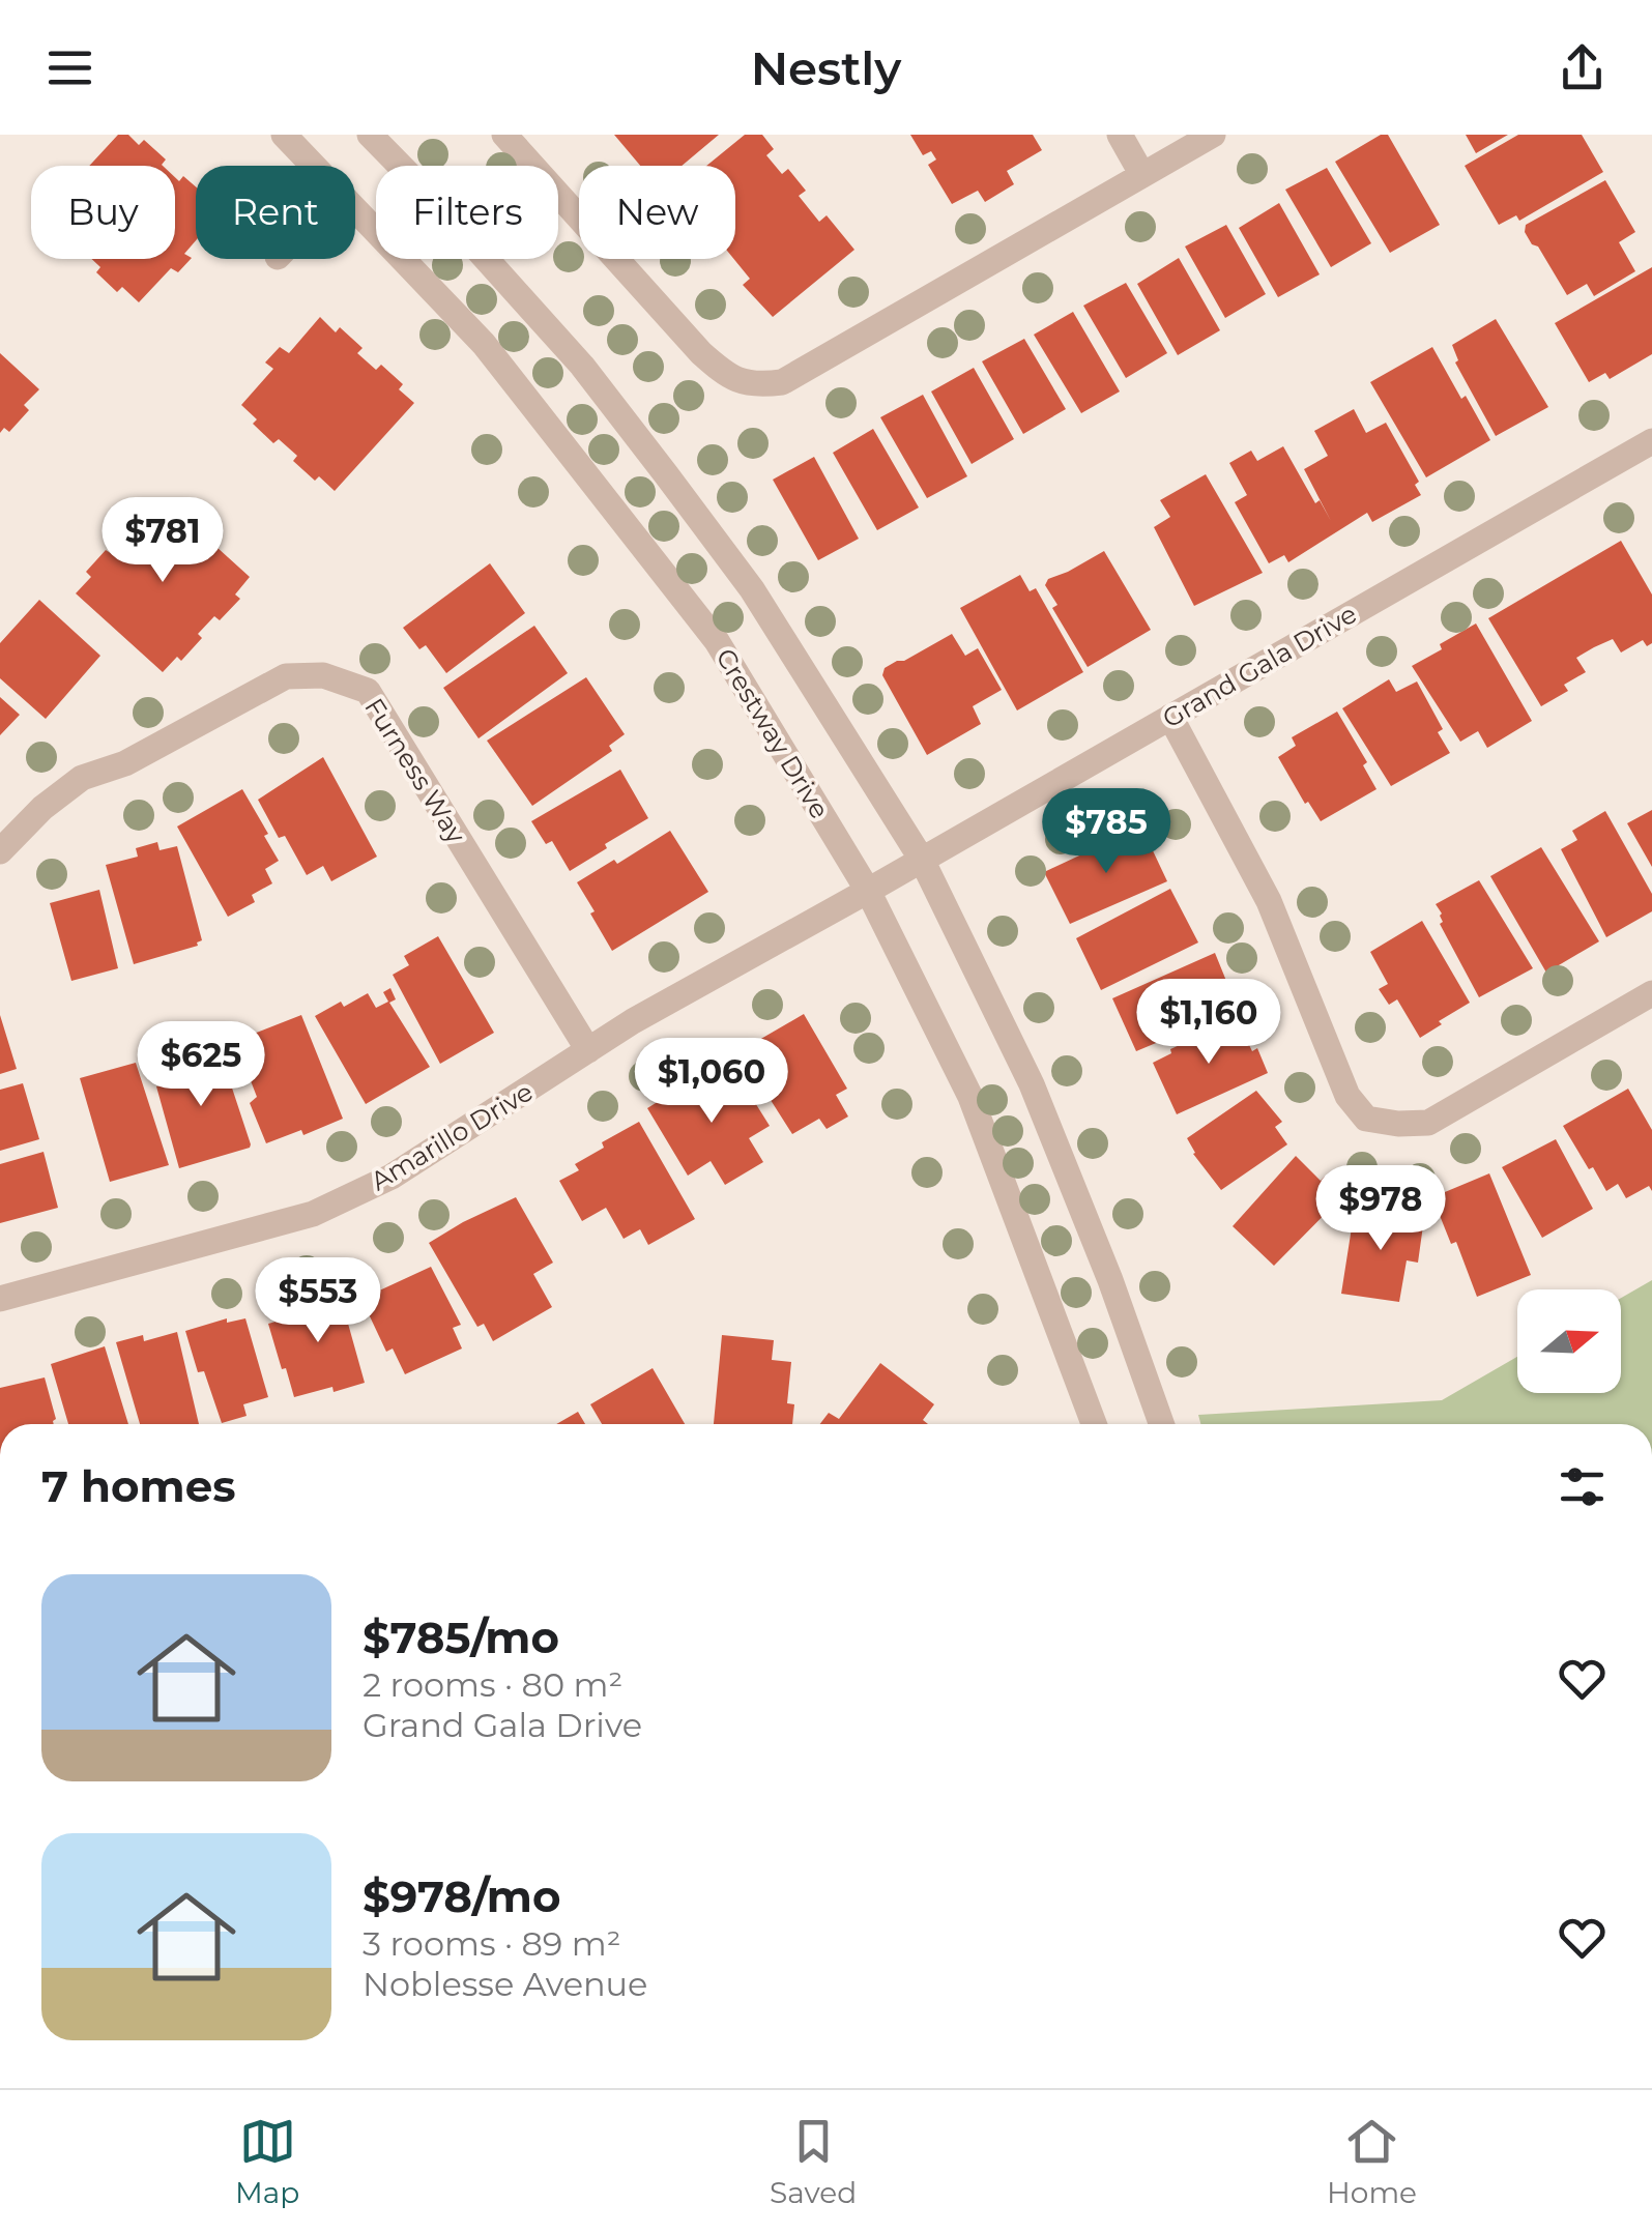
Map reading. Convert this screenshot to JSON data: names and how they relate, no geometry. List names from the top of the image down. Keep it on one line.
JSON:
{"streets":{"street":["Grand Gala Drive","Crestway Drive","Furness Way","Amarillo Drive"]},"crossings":[["Grand Gala Drive","Crestway Drive"],["Grand Gala Drive","Amarillo Drive"],["Crestway Drive","Amarillo Drive"],["Furness Way","Amarillo Drive"]],"north":"right","page":{"header":"Nestly","chip":["Buy","Rent","Filters","New"],"price":["$781","$785","$1,160","$625","$1,060","$978","$553"],"heading":"7 homes","list":[{"name":"$785/mo","note":"2 rooms · 80 m² · Grand Gala Drive"},{"name":"$978/mo","note":"3 rooms · 89 m² · Noblesse Avenue"}],"tabs":["Map","Saved","Home"]}}
